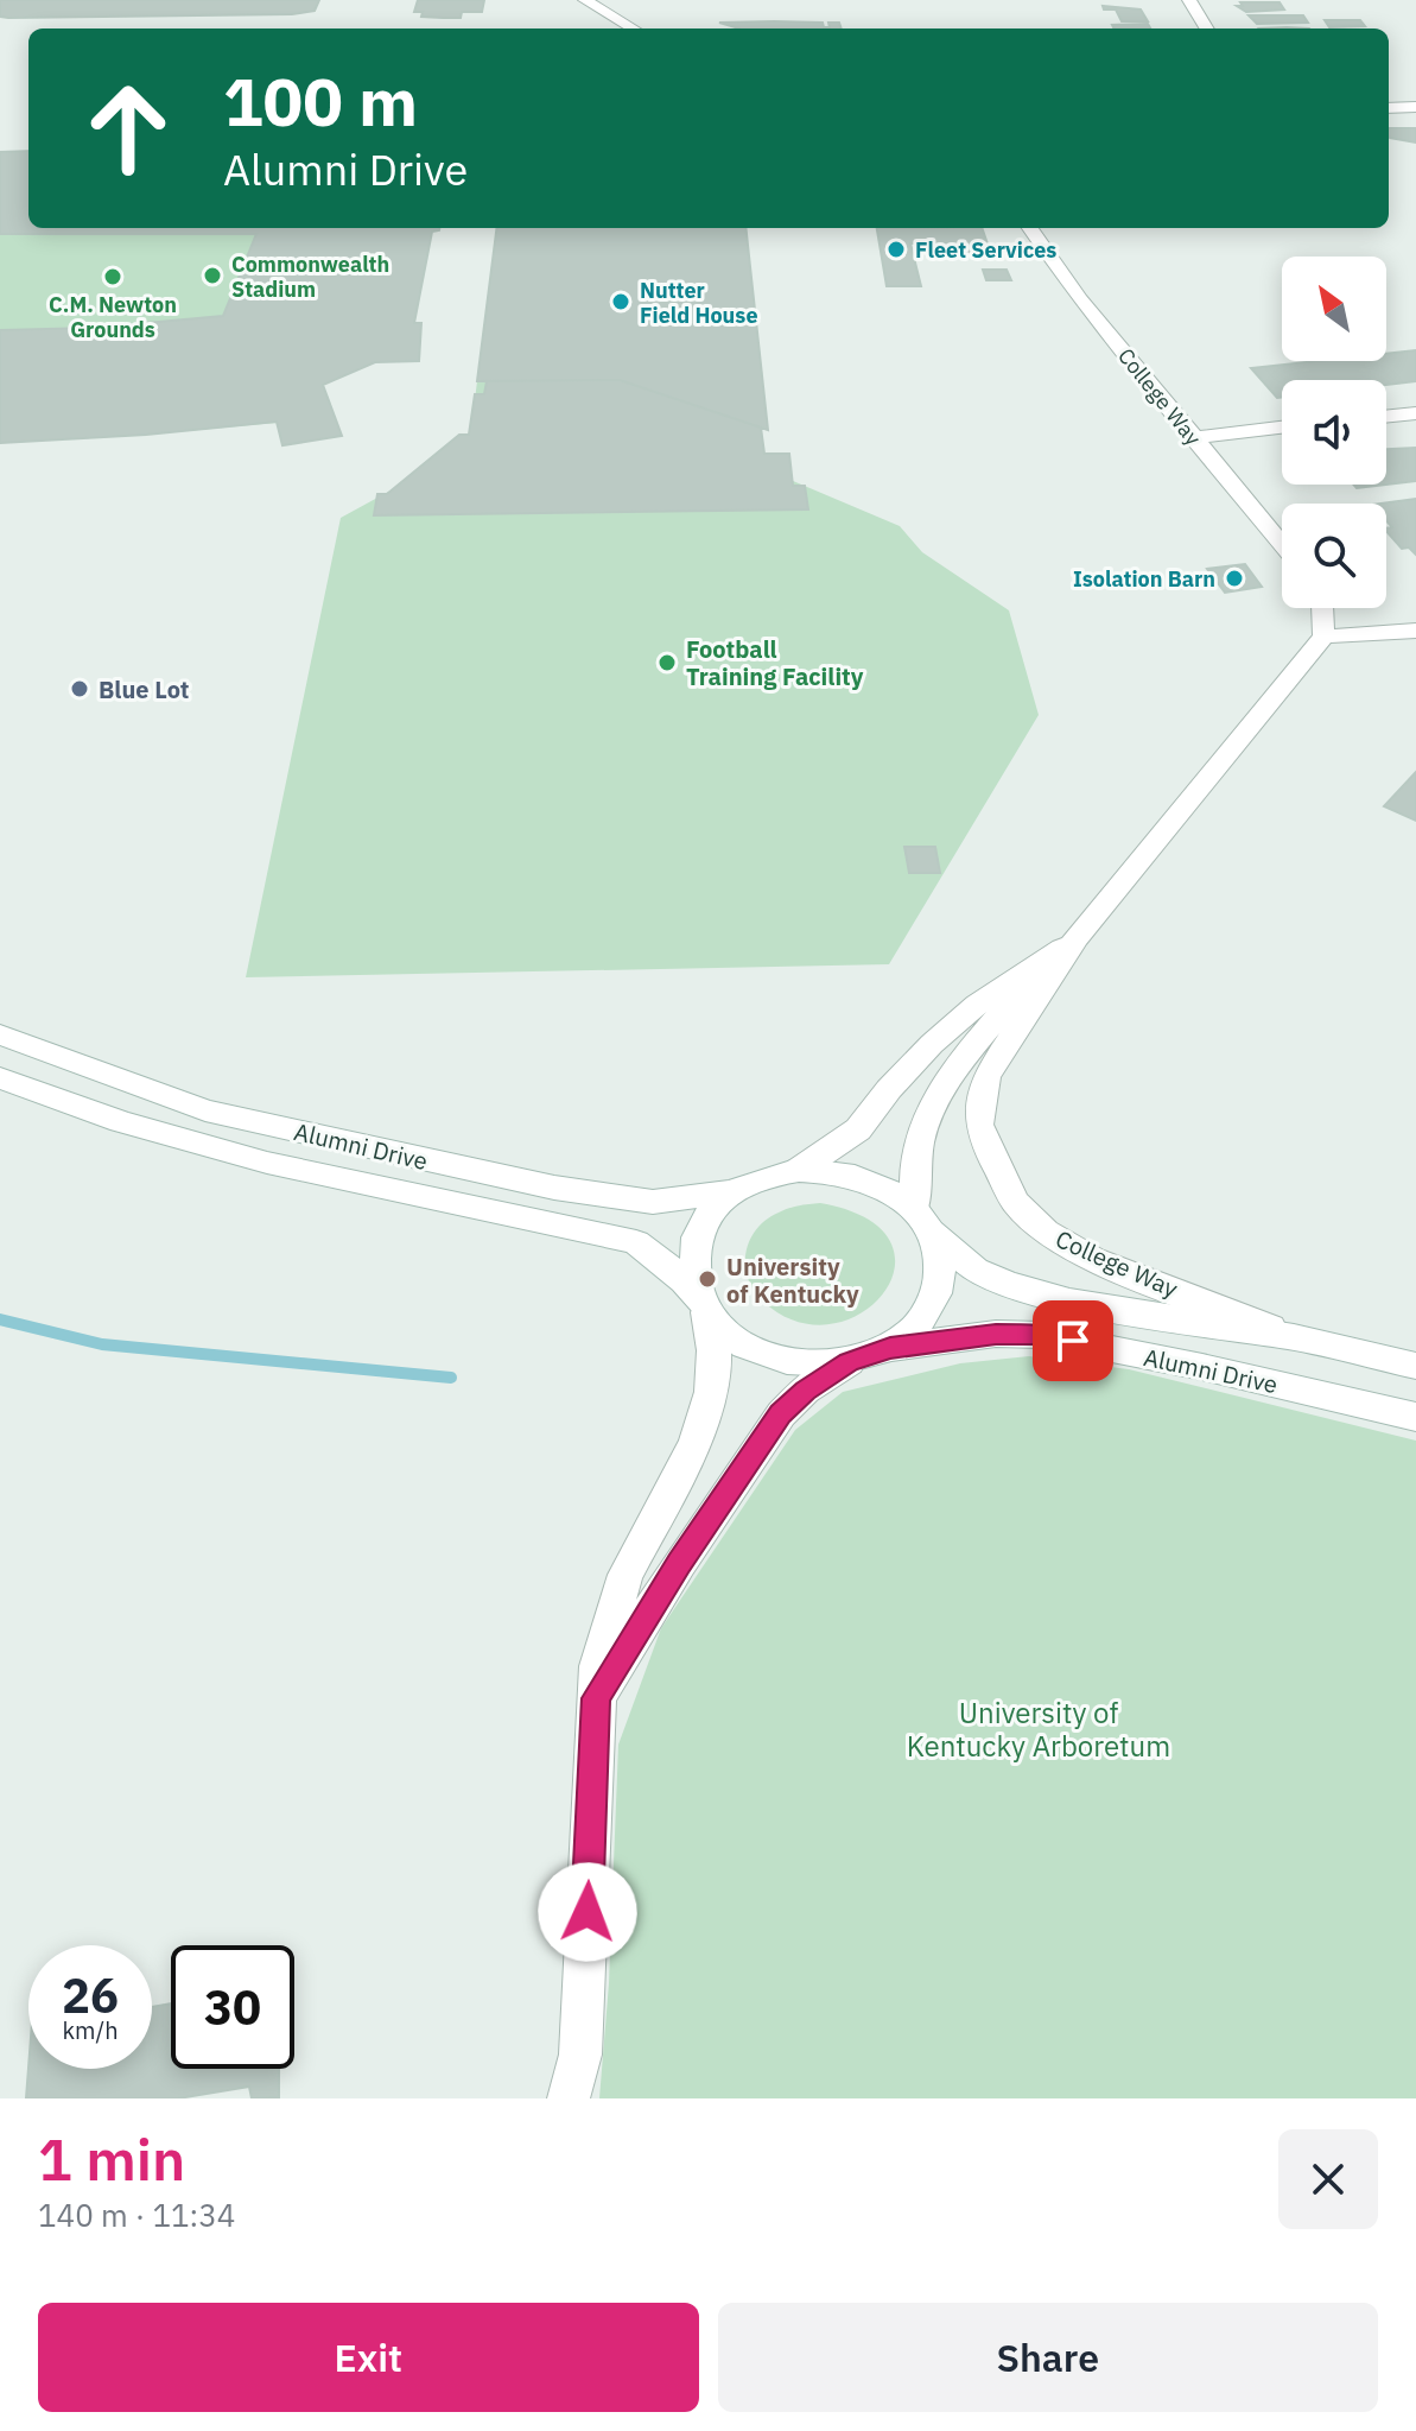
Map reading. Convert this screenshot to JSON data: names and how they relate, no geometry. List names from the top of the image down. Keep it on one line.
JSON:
{"streets":{"street":["College Way","Alumni Drive"]},"crossings":[["College Way","Alumni Drive"]],"parks":["University of Kentucky Arboretum"],"places":["Fleet Services","Commonwealth Stadium","C.M. Newton Grounds","Nutter Field House","Isolation Barn","Football Training Facility","Blue Lot","University of Kentucky"],"north":"top left","page":{"turn":["100 m","Alumni Drive"],"speed":"26 km/h","limit":"30","heading":["1 min","140 m · 11:34"],"buttons":["Exit","Share"]}}
